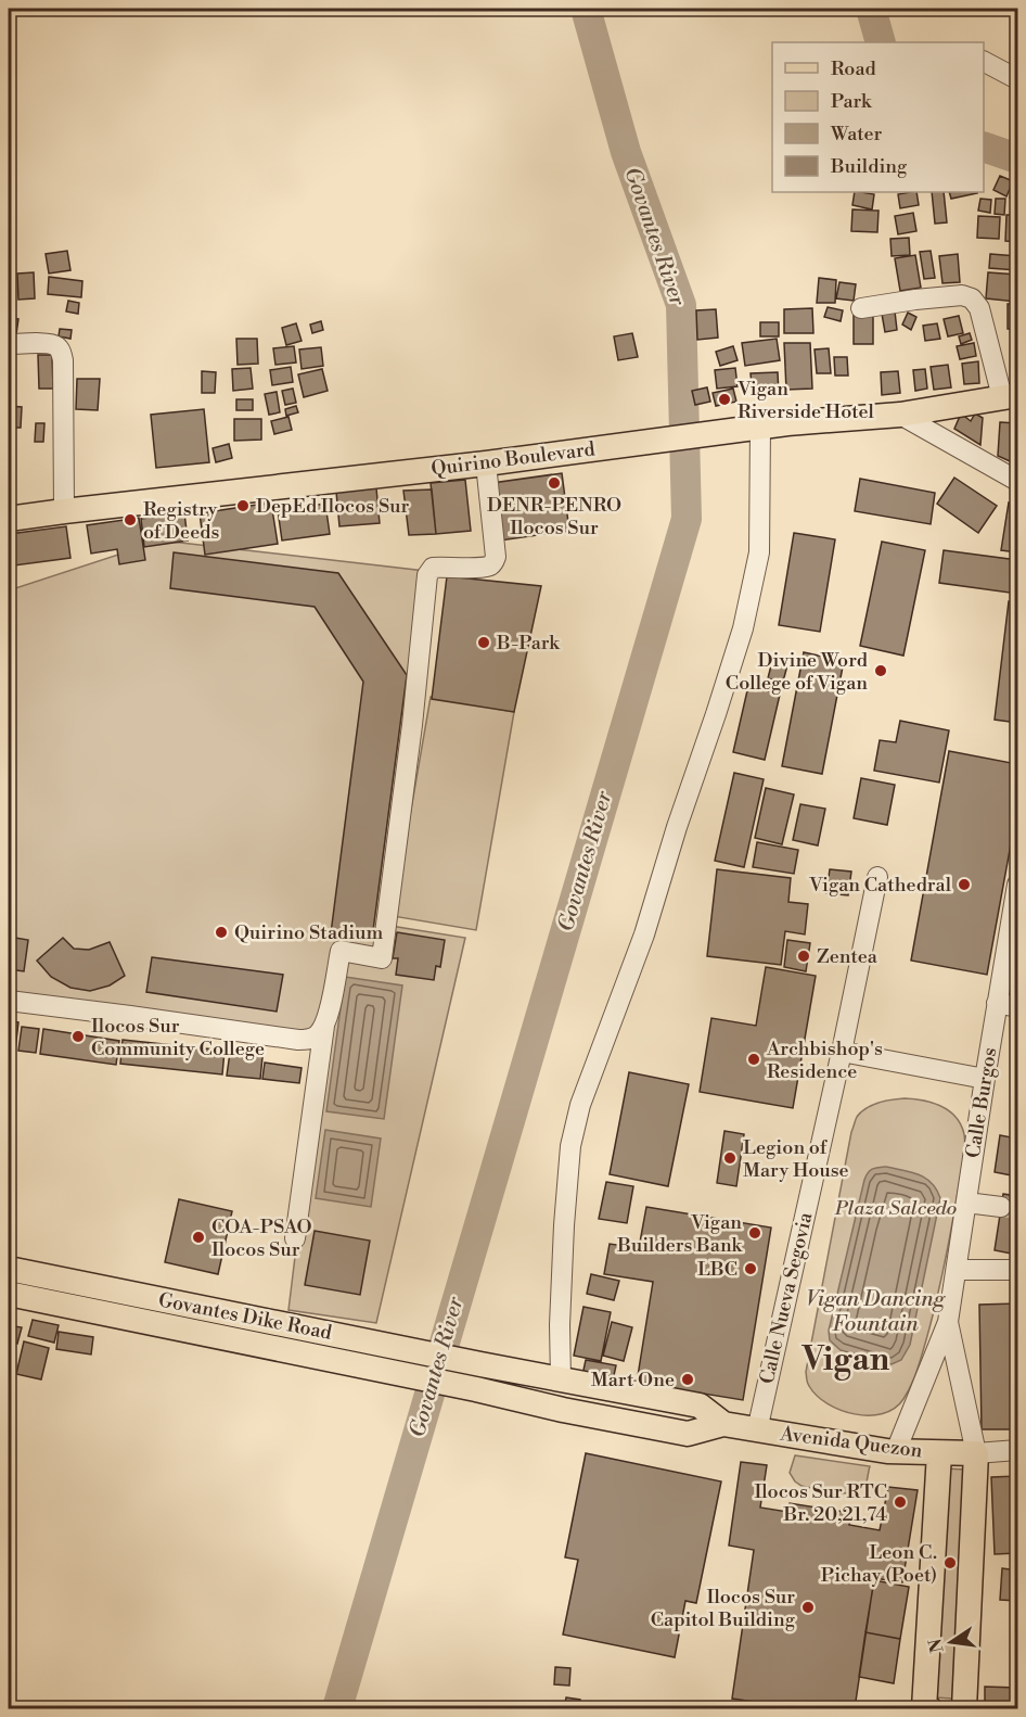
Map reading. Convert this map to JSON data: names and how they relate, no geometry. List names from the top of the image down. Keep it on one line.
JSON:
{"streets":{"main road":["Quirino Boulevard","Calle Burgos","Govantes Dike Road","Avenida Quezon"],"street":["Calle Nueva Segovia"]},"crossings":[["Calle Burgos","Avenida Quezon"],["Calle Nueva Segovia","Avenida Quezon"],["Govantes Dike Road","Avenida Quezon"]],"districts":["Vigan"],"water":["Govantes River","Vigan Dancing Fountain"],"parks":["Plaza Salcedo"],"places":["Vigan Riverside Hotel","DENR-PENRO Ilocos Sur","DepEd Ilocos Sur","Registry of Deeds","B-Park","Divine Word College of Vigan","Vigan Cathedral","Quirino Stadium","Zentea","Ilocos Sur Community College","Archbishop's Residence","Legion of Mary House","Vigan Builders Bank","COA-PSAO Ilocos Sur","LBC","Mart One","Ilocos Sur RTC Br. 20,21,74","Leon C. Pichay (Poet)","Ilocos Sur Capitol Building"],"legend":["Road","Park","Water","Building"],"north":"left"}
